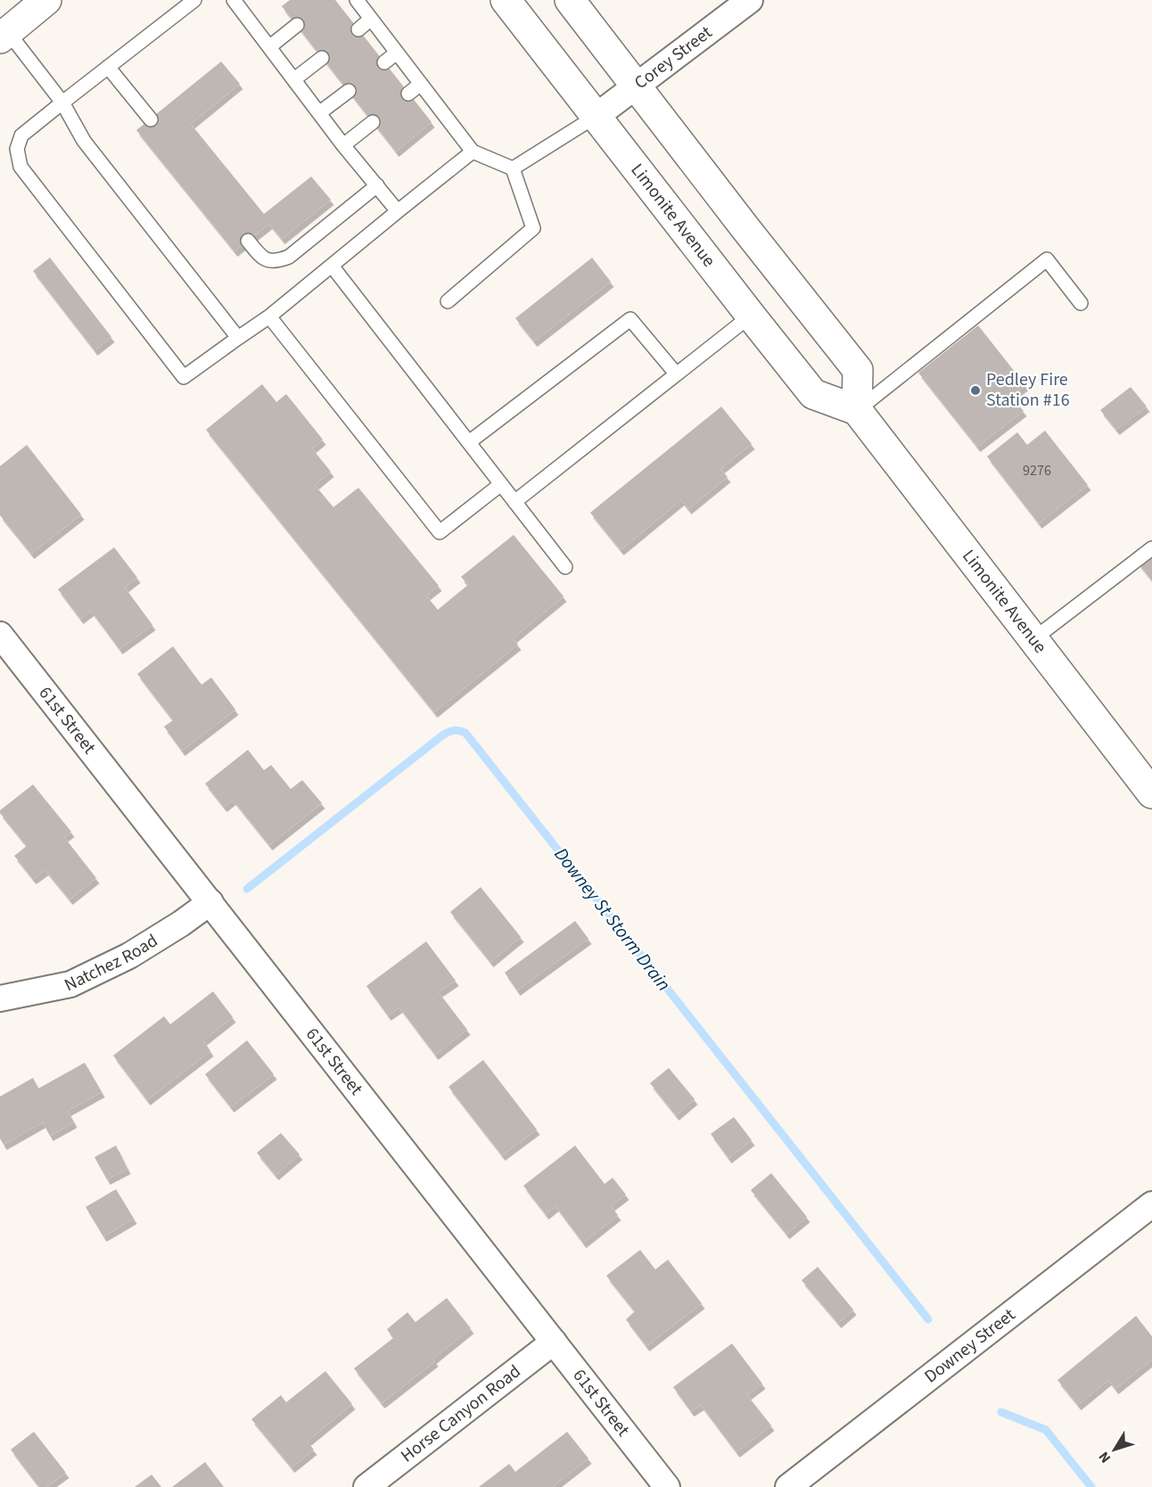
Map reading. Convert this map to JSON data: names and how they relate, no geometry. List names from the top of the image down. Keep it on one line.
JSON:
{"streets":{"main road":["Limonite Avenue"],"street":["Corey Street","61st Street","Natchez Road","Downey Street","Horse Canyon Road"]},"crossings":[["Corey Street","Limonite Avenue"],["61st Street","Natchez Road"],["61st Street","Horse Canyon Road"]],"water":["Downey St Storm Drain"],"places":["Pedley Fire Station #16"],"house_numbers":["9276"],"north":"bottom left"}
